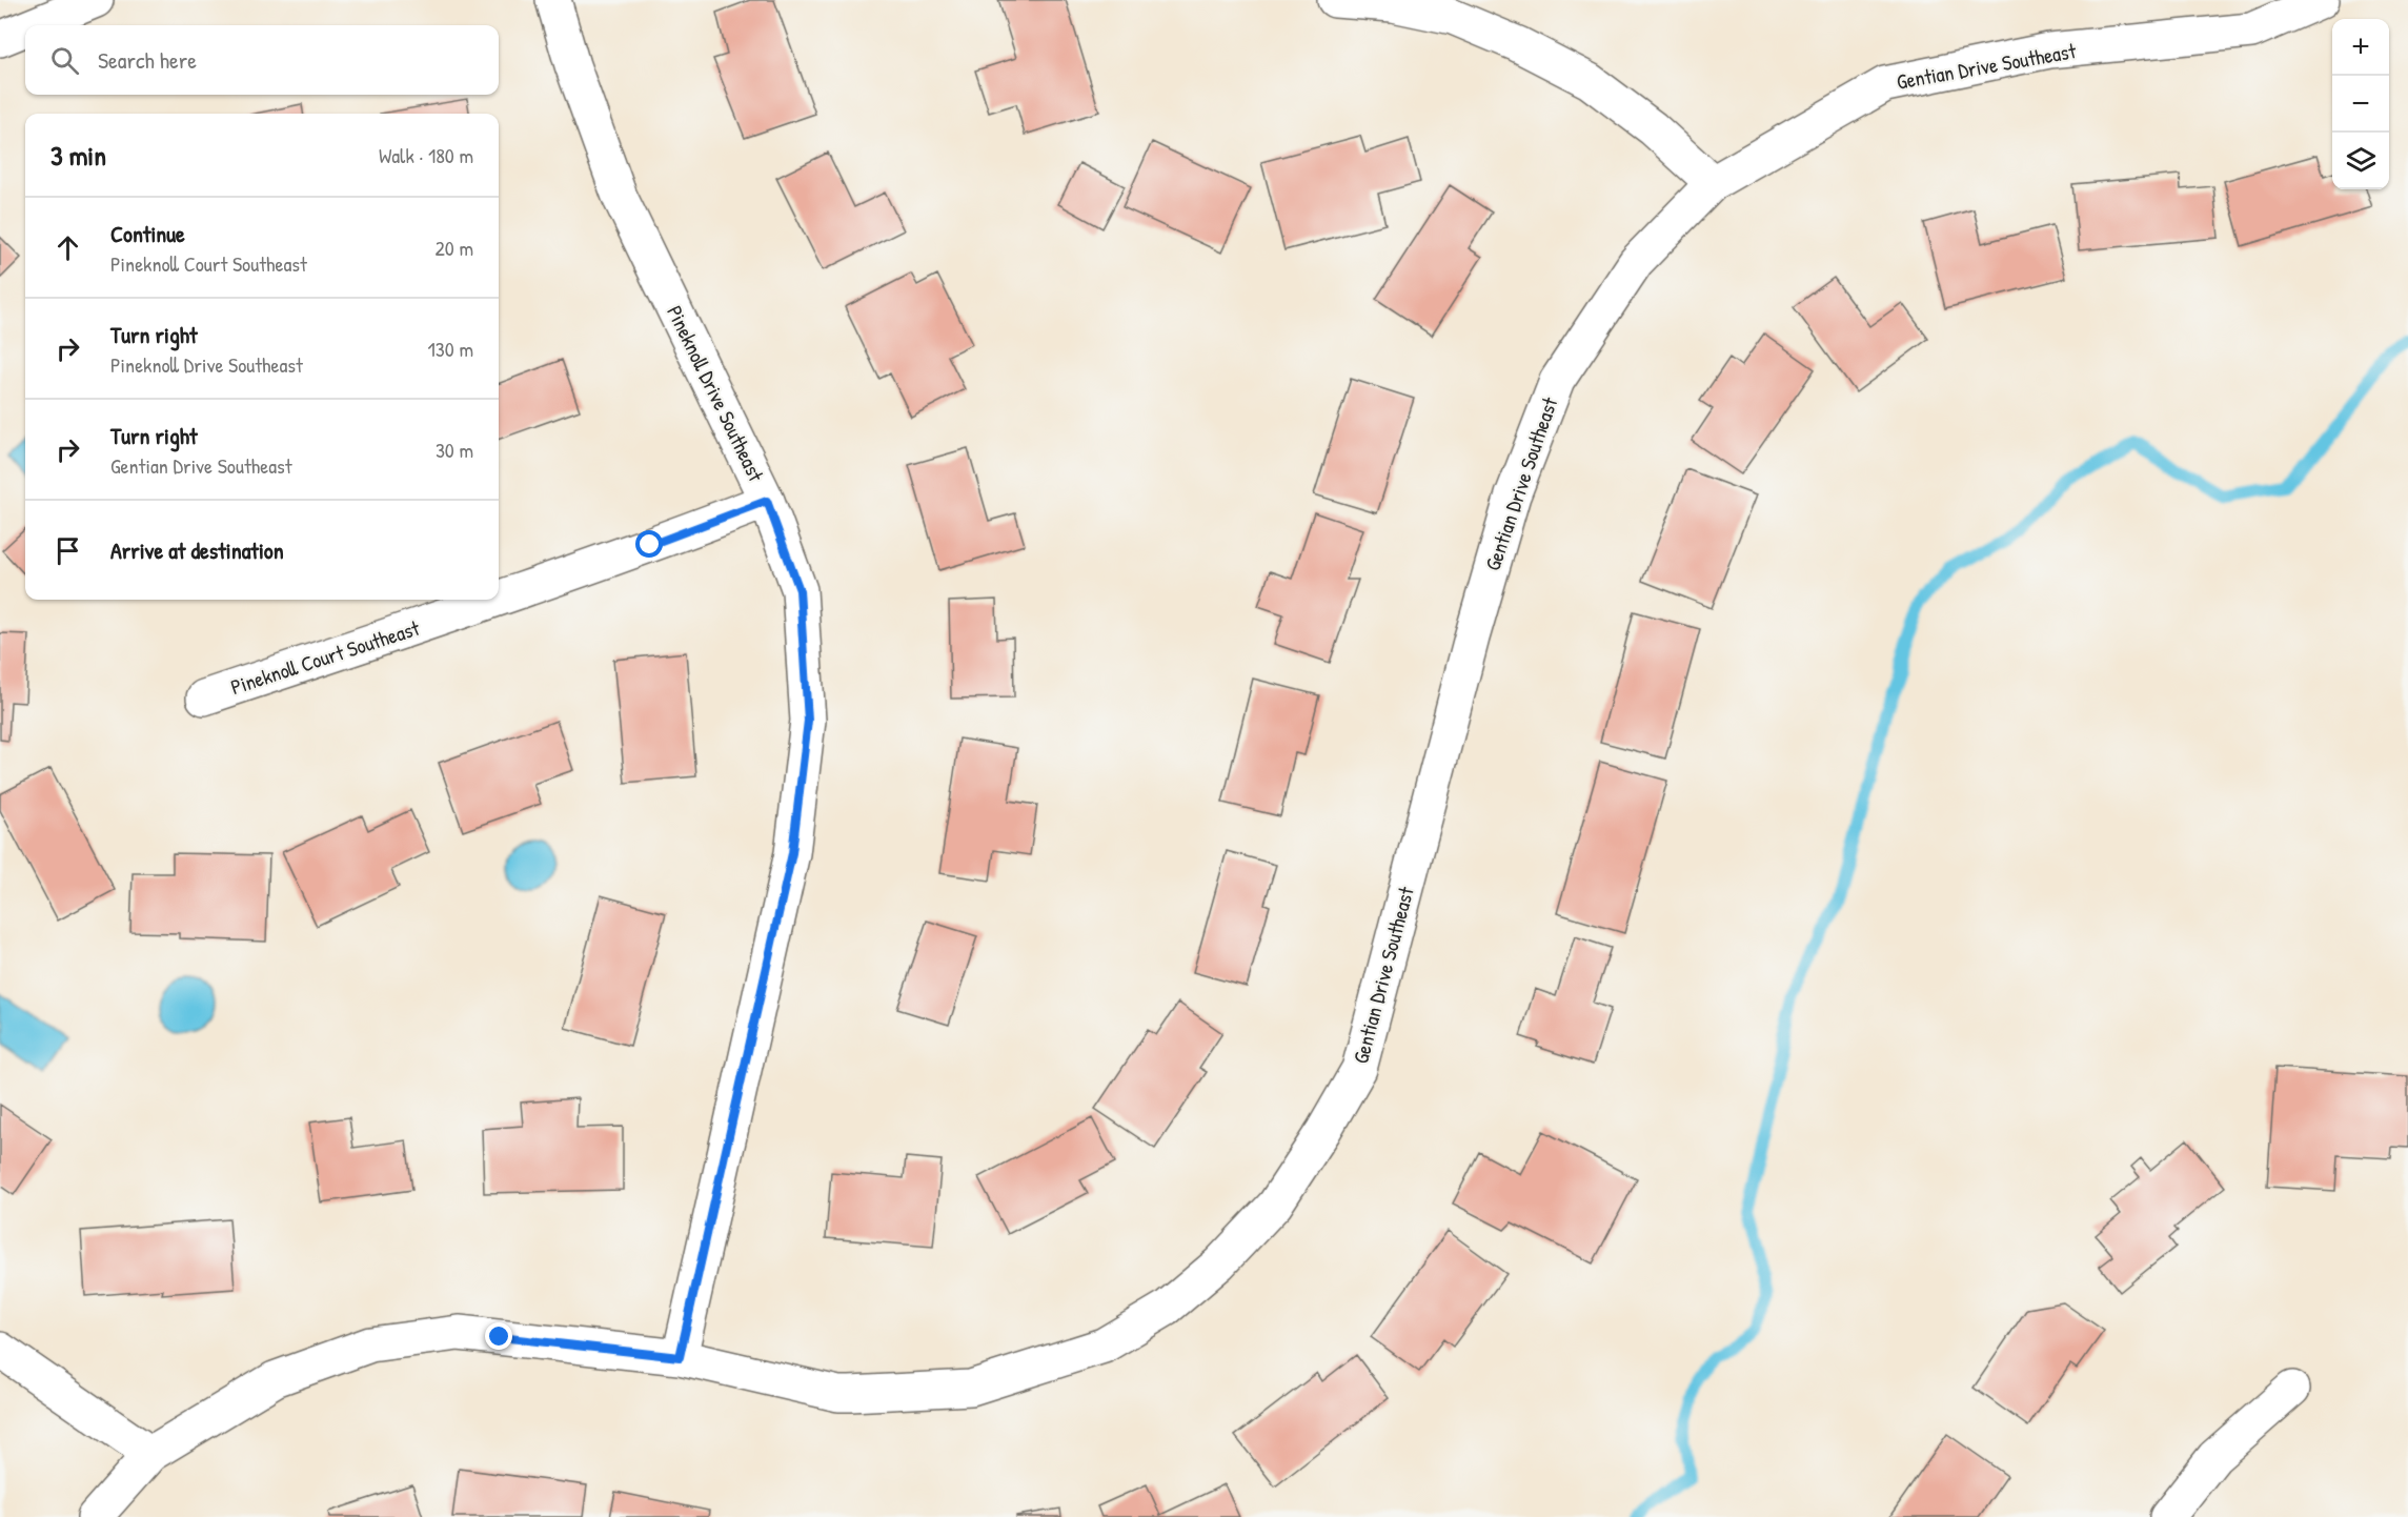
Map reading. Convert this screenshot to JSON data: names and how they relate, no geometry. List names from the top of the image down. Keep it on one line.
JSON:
{"streets":{"street":["Gentian Drive Southeast","Pineknoll Drive Southeast","Pineknoll Court Southeast"]},"crossings":[["Gentian Drive Southeast","Pineknoll Drive Southeast"],["Pineknoll Drive Southeast","Pineknoll Court Southeast"]],"page":{"map_buttons":["+","−"],"search":"Search here","heading":["3 min","Walk · 180 m"],"list":[["Continue","Pineknoll Court Southeast","20 m"],["Turn right","Pineknoll Drive Southeast","130 m"],["Turn right","Gentian Drive Southeast","30 m"],"Arrive at destination"]}}
